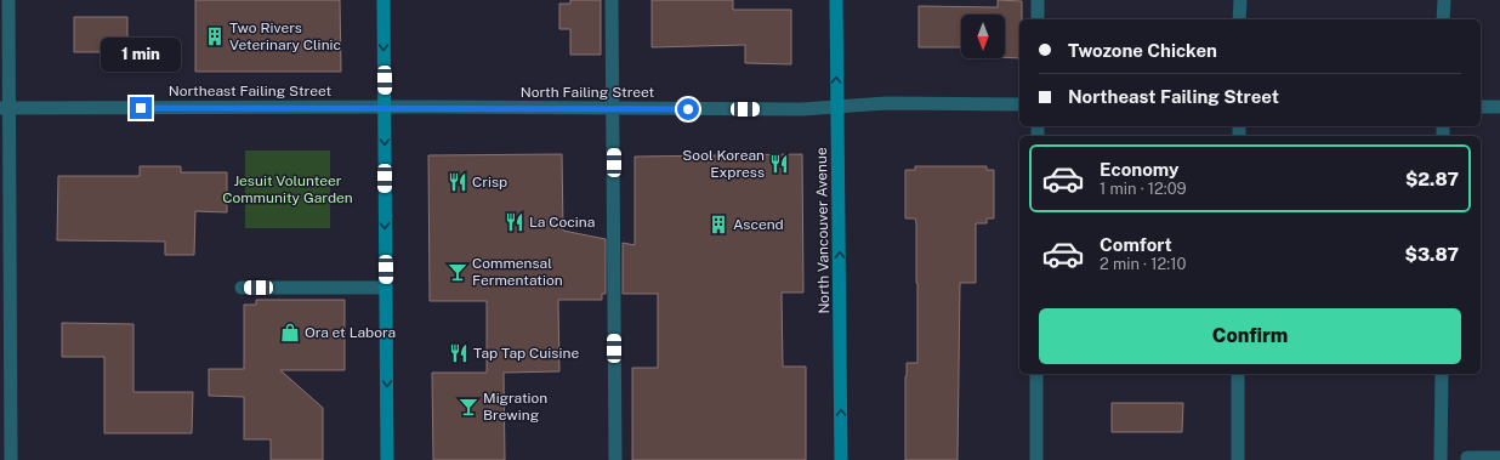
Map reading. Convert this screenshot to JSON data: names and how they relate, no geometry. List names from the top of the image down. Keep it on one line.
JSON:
{"streets":{"main road":["North Vancouver Avenue"],"street":["Northeast Failing Street","North Failing Street"]},"crossings":[["Northeast Failing Street","North Failing Street"],["North Failing Street","North Vancouver Avenue"]],"one_way":["North Vancouver Avenue"],"parks":["Jesuit Volunteer Community Garden"],"places":{"building":["Two Rivers Veterinary Clinic","Ascend"],"restaurant":["Sool Korean Express","Crisp","La Cocina","Tap Tap Cuisine"],"bar":["Commensal Fermentation","Migration Brewing"],"shop":["Ora et Labora"]},"north":"bottom","page":{"banner":["Twozone Chicken","Northeast Failing Street"],"bubble":"1 min","list":[{"name":"Economy","note":"1 min · 12:09","value":"$2.87"},{"name":"Comfort","note":"2 min · 12:10","value":"$3.87"}],"buttons":"Confirm"}}
